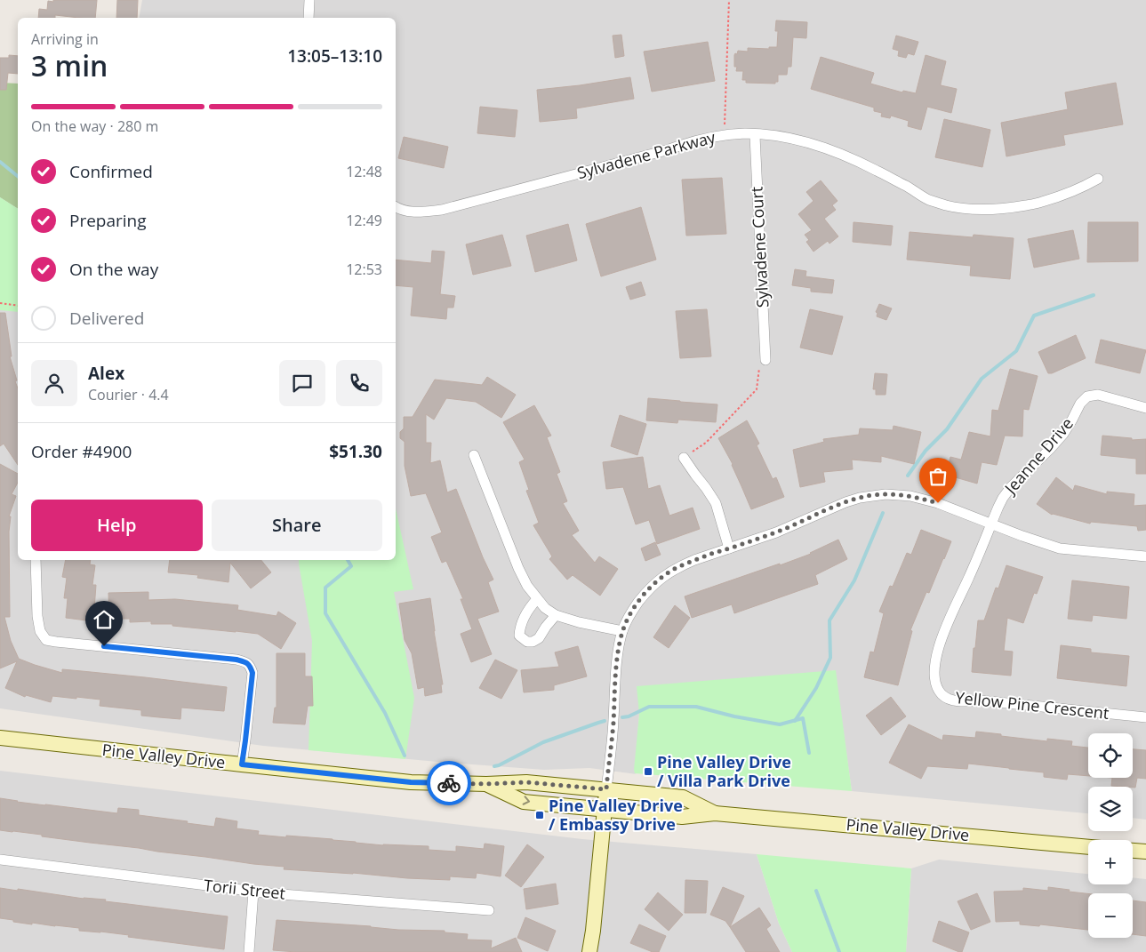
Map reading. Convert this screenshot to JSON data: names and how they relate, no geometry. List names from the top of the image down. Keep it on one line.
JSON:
{"streets":{"main road":["Pine Valley Drive"],"street":["Sylvadene Parkway","Sylvadene Court","Jeanne Drive","Yellow Pine Crescent","Torii Street"]},"crossings":[["Sylvadene Parkway","Sylvadene Court"],["Jeanne Drive","Yellow Pine Crescent"]],"places":{"transit":["Pine Valley Drive / Villa Park Drive","Pine Valley Drive / Embassy Drive"]},"page":{"heading":["3 min","Arriving in","13:05–13:10"],"panel":["Alex","Courier · 4.4","Order #4900","$51.30"],"bar":"On the way · 280 m","list":[["Confirmed","12:48"],["Preparing","12:49"],["On the way","12:53"],"Delivered"],"buttons":["Help","Share"],"map_buttons":["+","−"]}}
